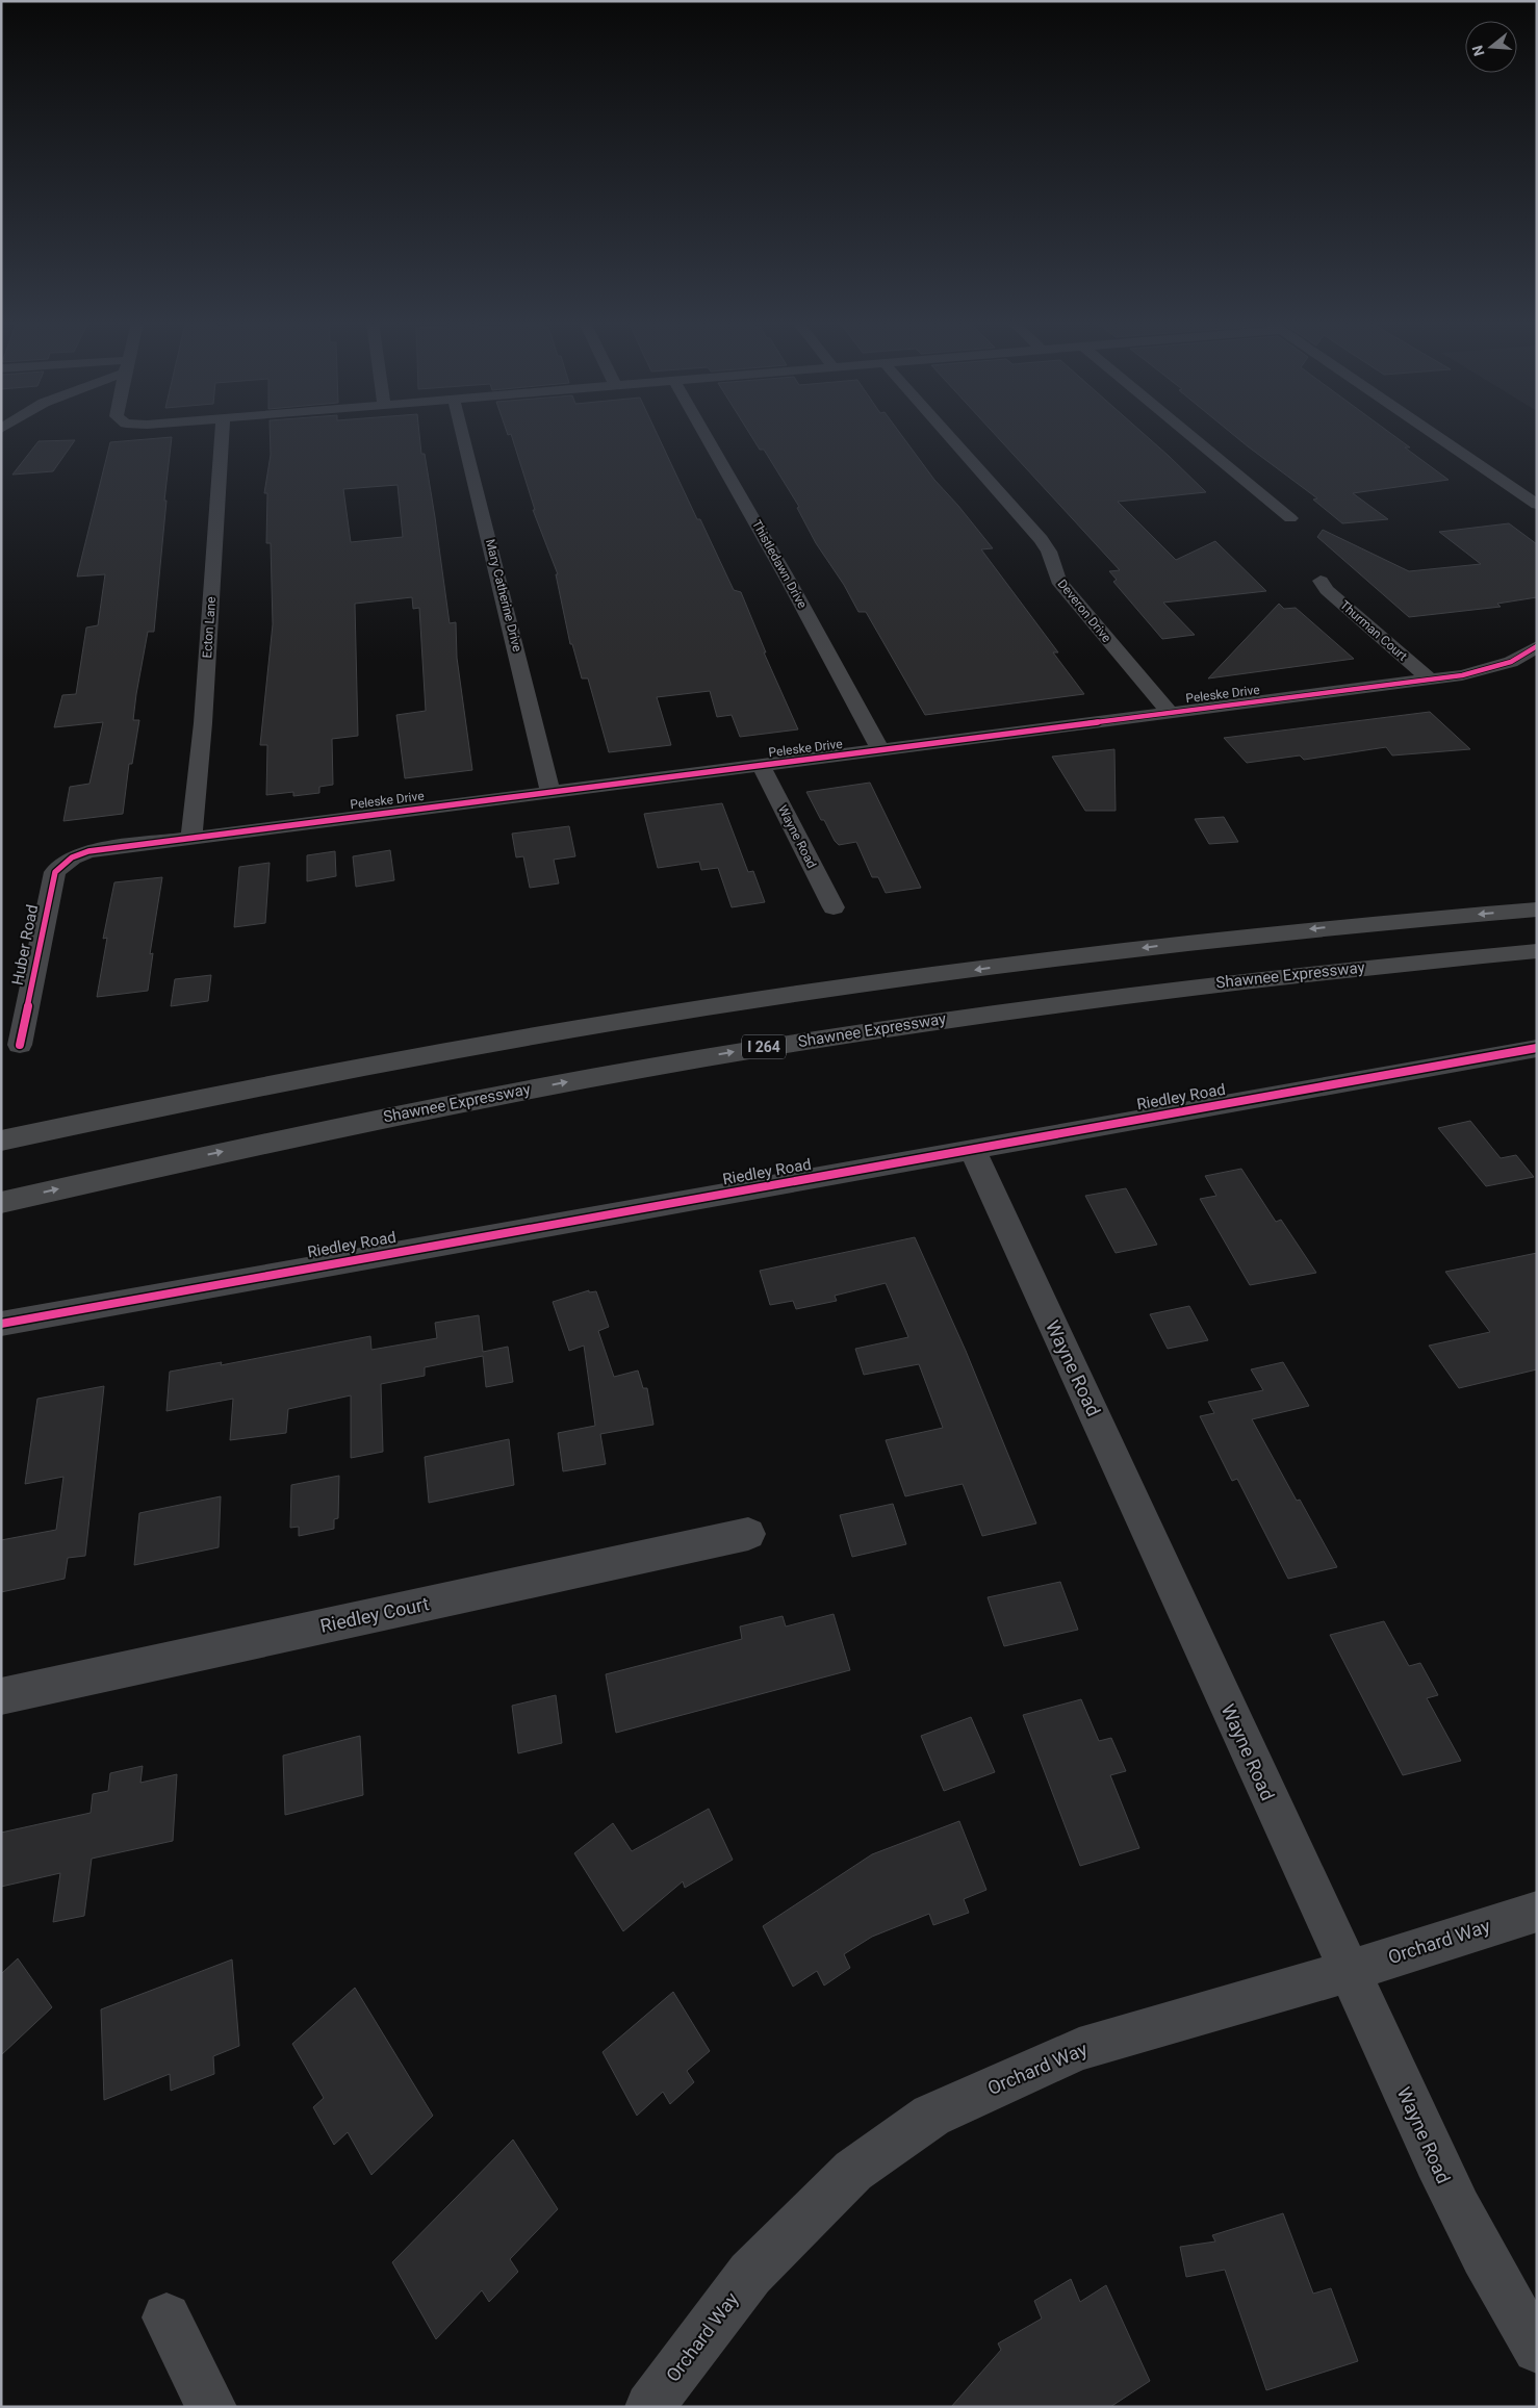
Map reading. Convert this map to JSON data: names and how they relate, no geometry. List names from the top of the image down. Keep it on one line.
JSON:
{"streets":{"highway":["Shawnee Expressway","I 264"],"street":["Thistledawn Drive","Mary Catherine Drive","Deveron Drive","Ecton Lane","Thurman Court","Peleske Drive","Wayne Road","Huber Road","Riedley Road","Riedley Court","Orchard Way"]},"crossings":[["Thistledawn Drive","Peleske Drive"],["Mary Catherine Drive","Peleske Drive"],["Deveron Drive","Peleske Drive"],["Ecton Lane","Peleske Drive"],["Thurman Court","Peleske Drive"],["Peleske Drive","Wayne Road"],["Peleske Drive","Huber Road"],["Wayne Road","Riedley Road"],["Wayne Road","Orchard Way"]],"north":"left"}
